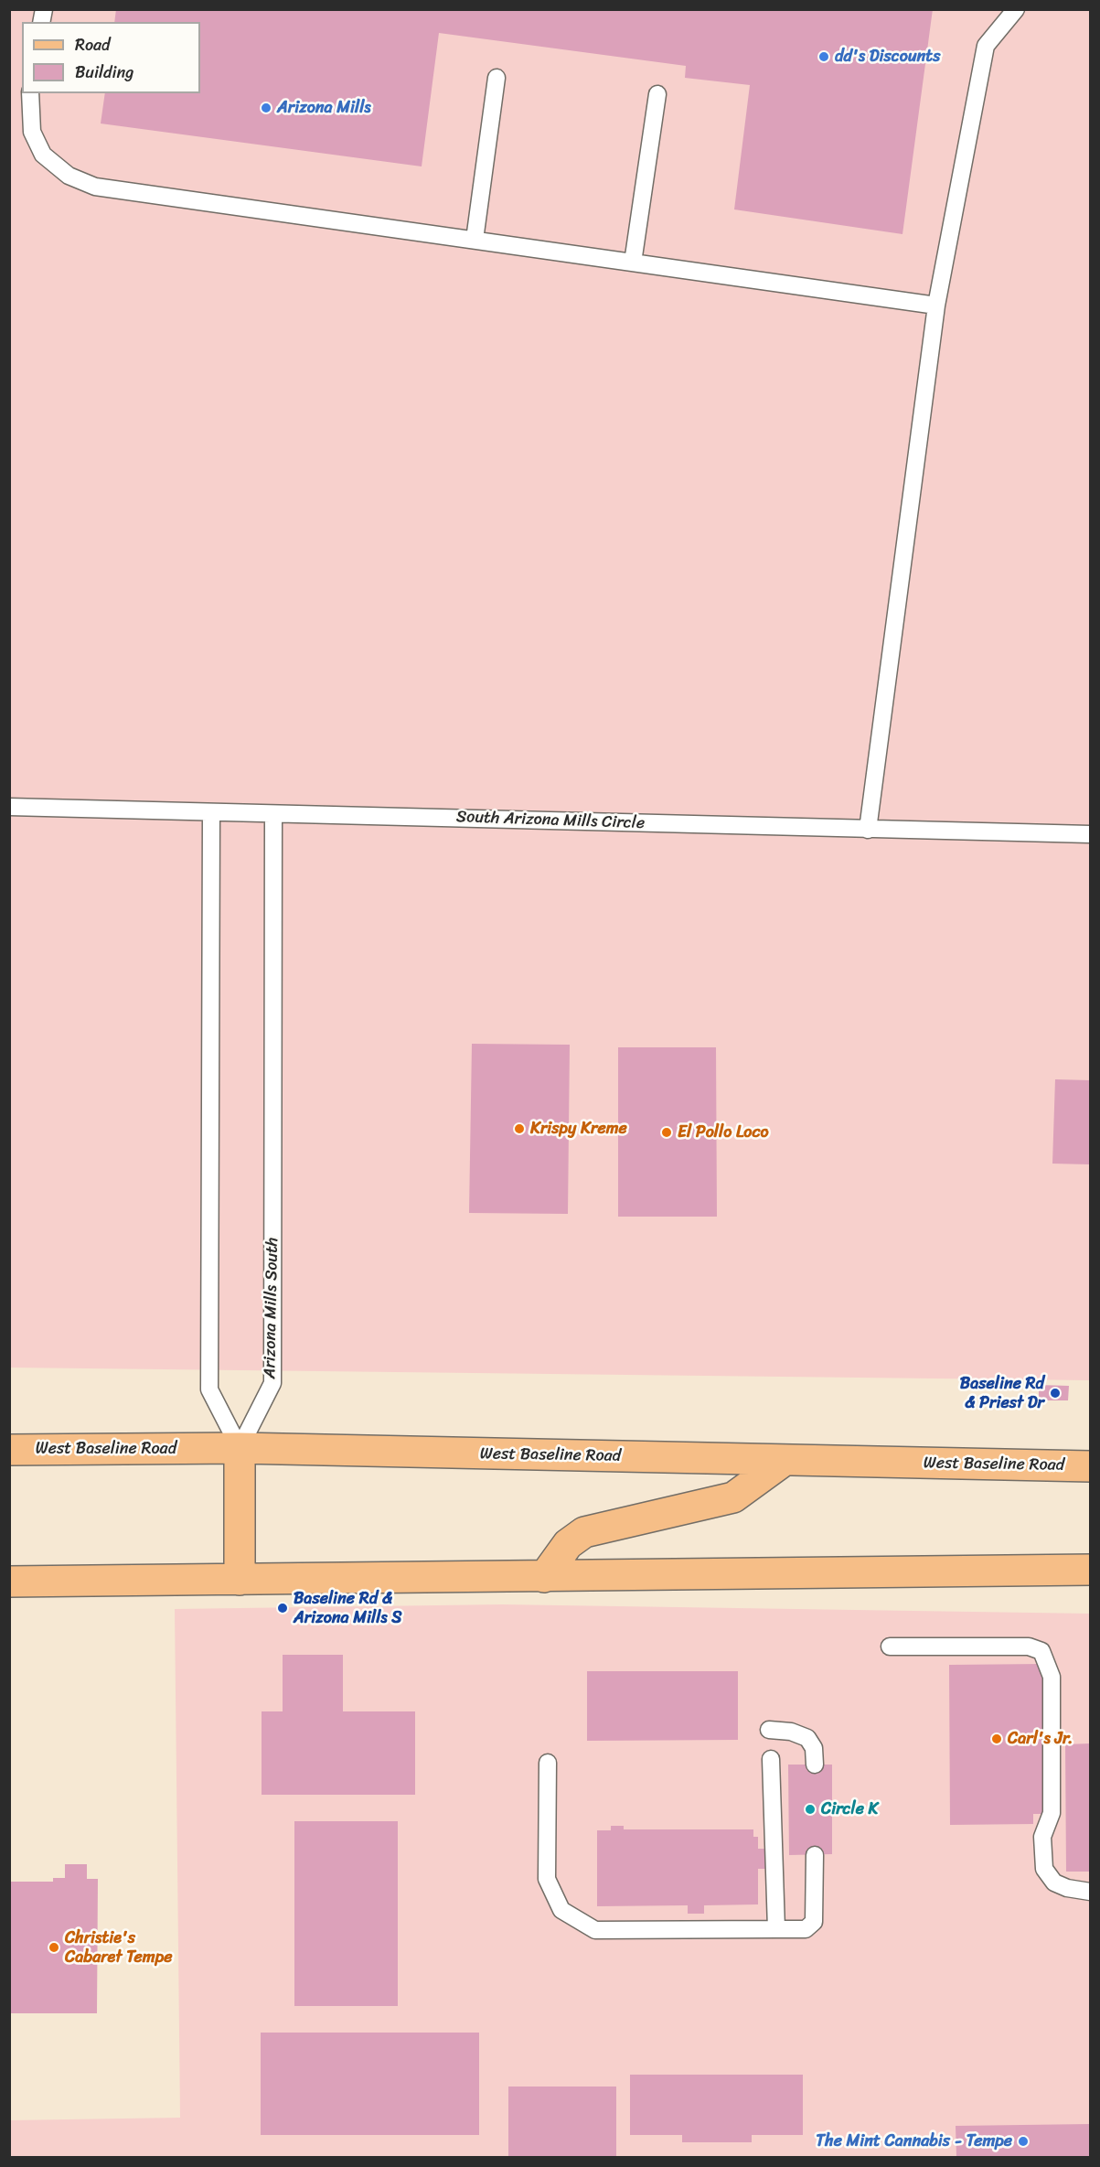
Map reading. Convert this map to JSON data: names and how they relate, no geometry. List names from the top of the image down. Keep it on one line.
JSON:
{"streets":{"main road":["West Baseline Road"],"lane":["South Arizona Mills Circle","Arizona Mills South"]},"crossings":[["South Arizona Mills Circle","Arizona Mills South"],["Arizona Mills South","West Baseline Road"]],"places":["dd's Discounts","Arizona Mills","Krispy Kreme","El Pollo Loco","Baseline Rd & Priest Dr","Baseline Rd & Arizona Mills S","Carl's Jr.","Circle K","Christie's Cabaret Tempe","The Mint Cannabis - Tempe"],"legend":["Road","Building"]}
